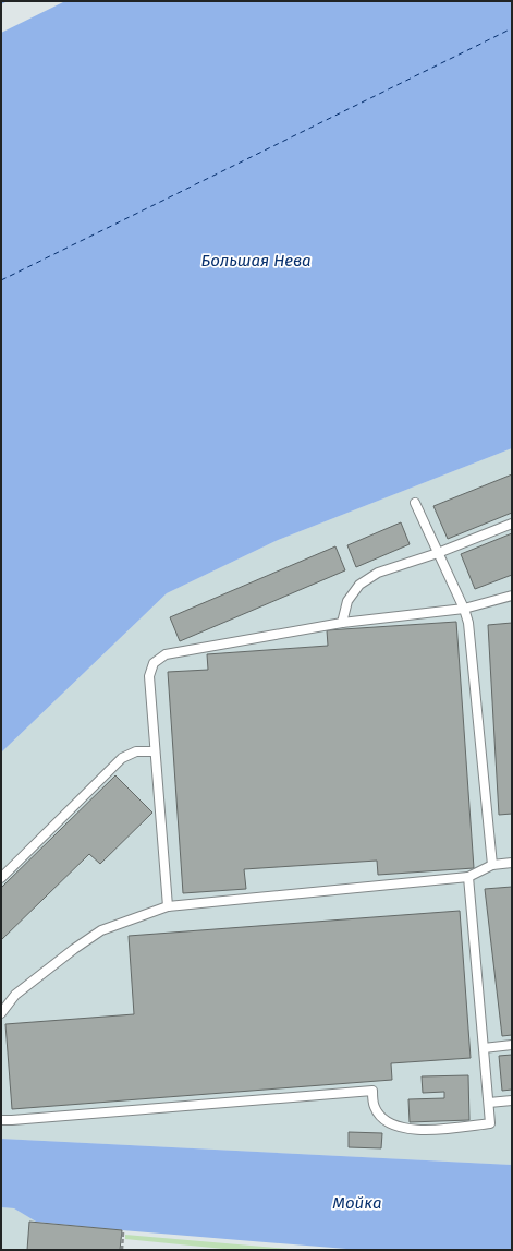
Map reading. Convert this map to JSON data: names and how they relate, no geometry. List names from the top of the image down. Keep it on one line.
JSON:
{"water":["Большая Нева","Мойка"]}
